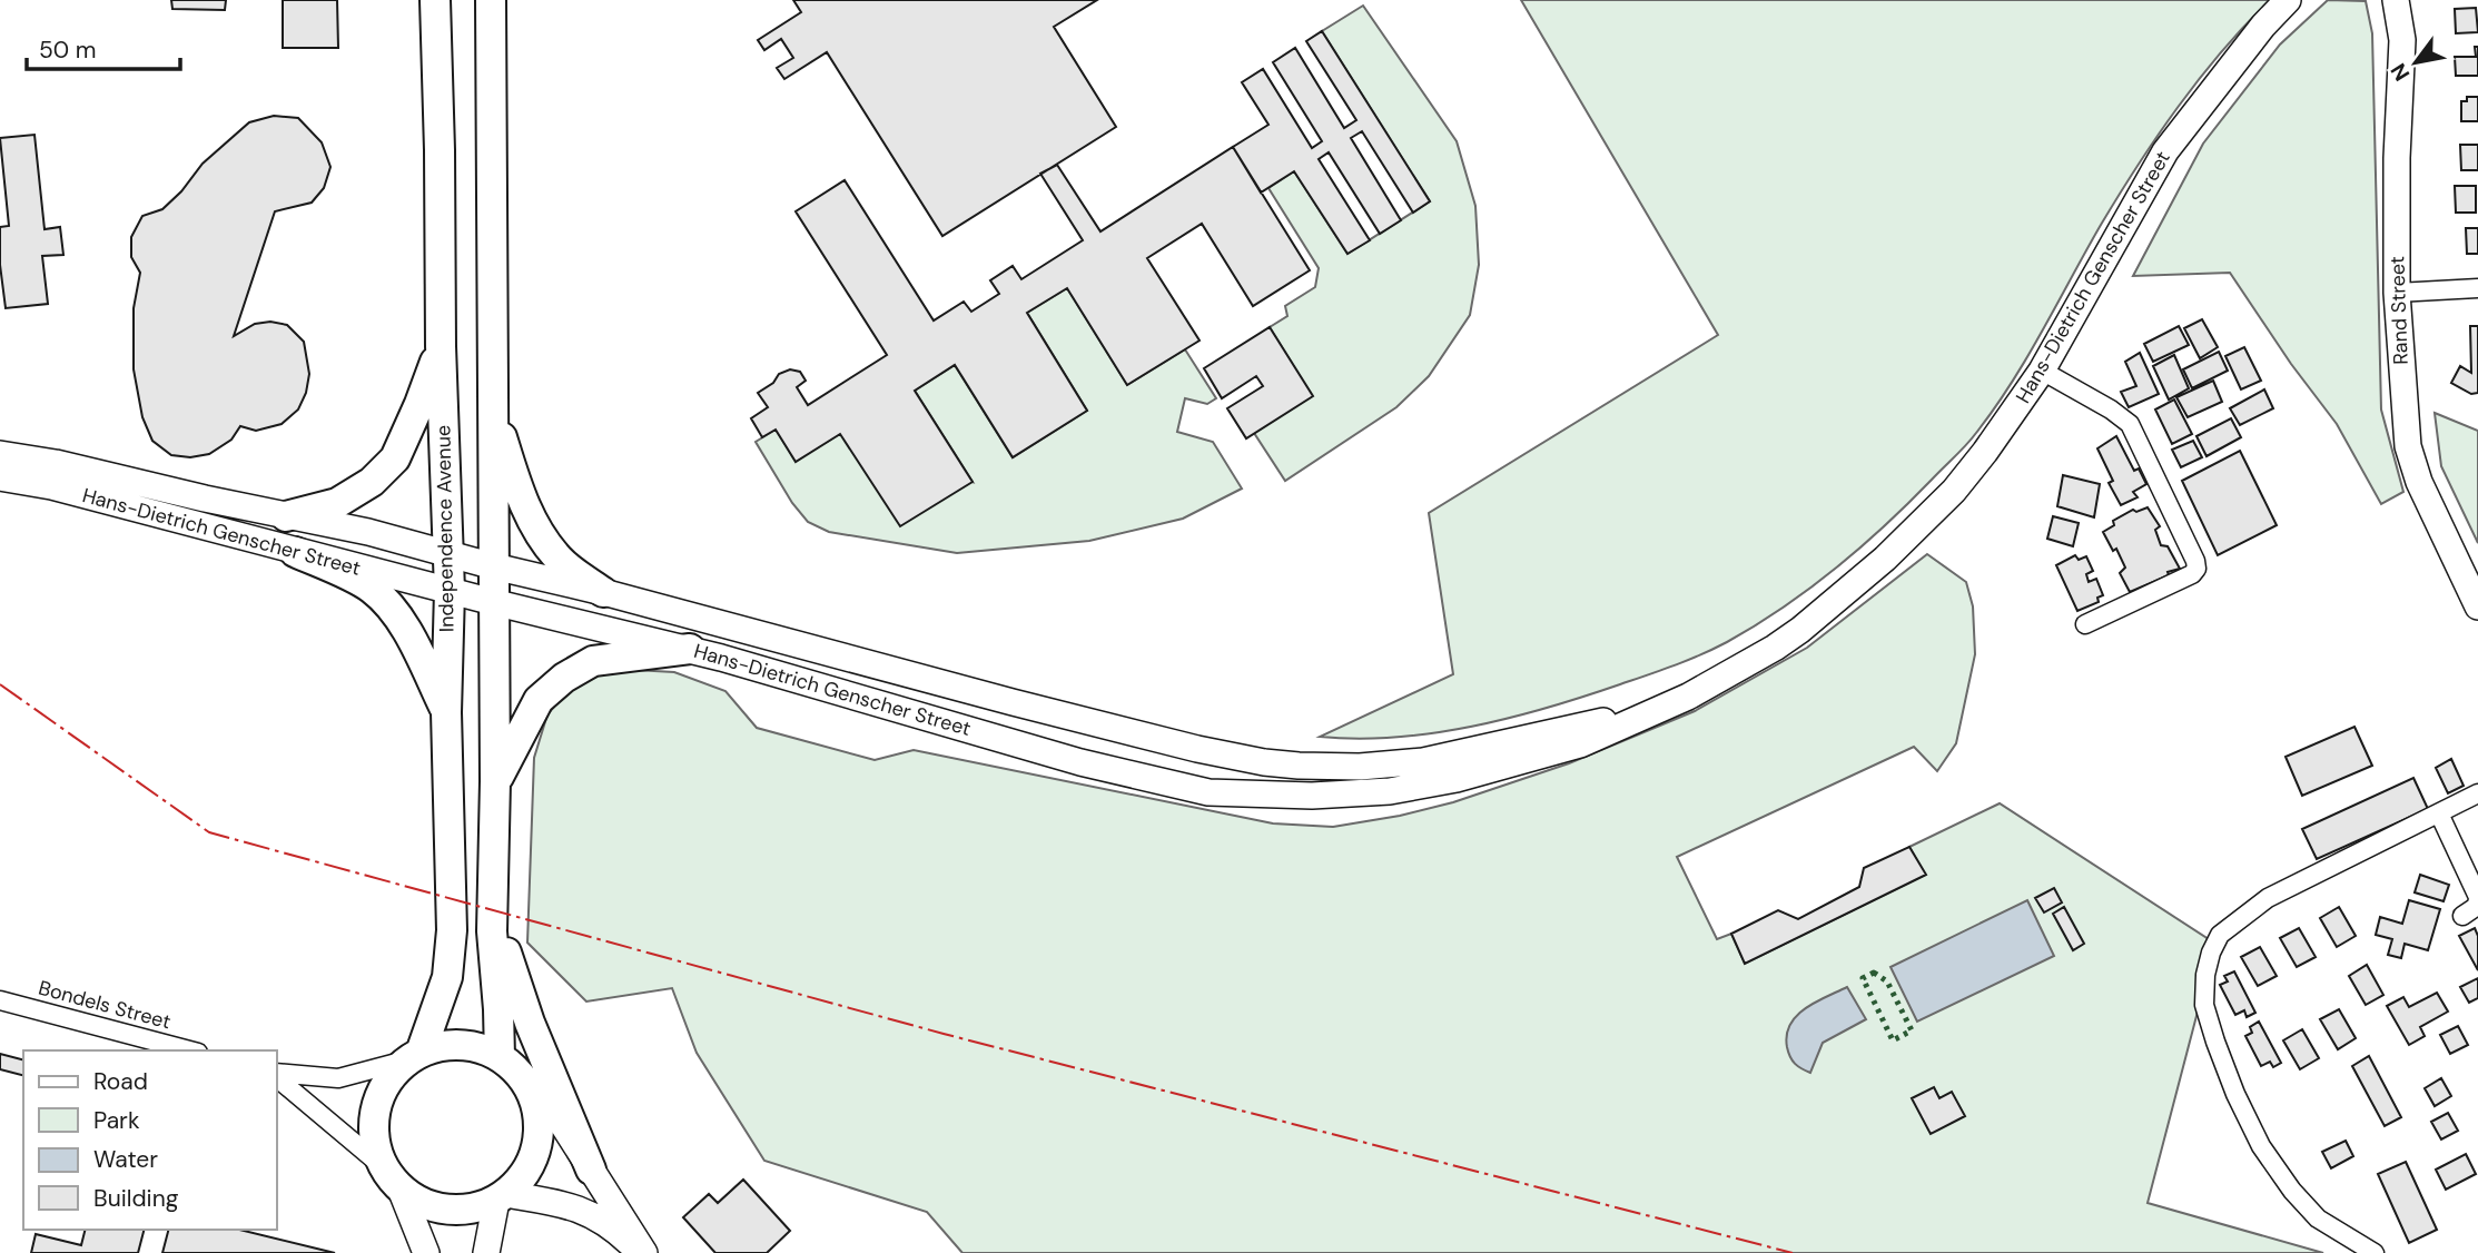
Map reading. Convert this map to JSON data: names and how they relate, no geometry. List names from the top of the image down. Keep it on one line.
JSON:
{"streets":{"main road":["Independence Avenue"],"street":["Hans-Dietrich Genscher Street","Rand Street","Bondels Street"]},"crossings":[["Hans-Dietrich Genscher Street","Independence Avenue"]],"legend":["Road","Park","Water","Building"],"scale_bar":"50 m","north":"bottom left"}
